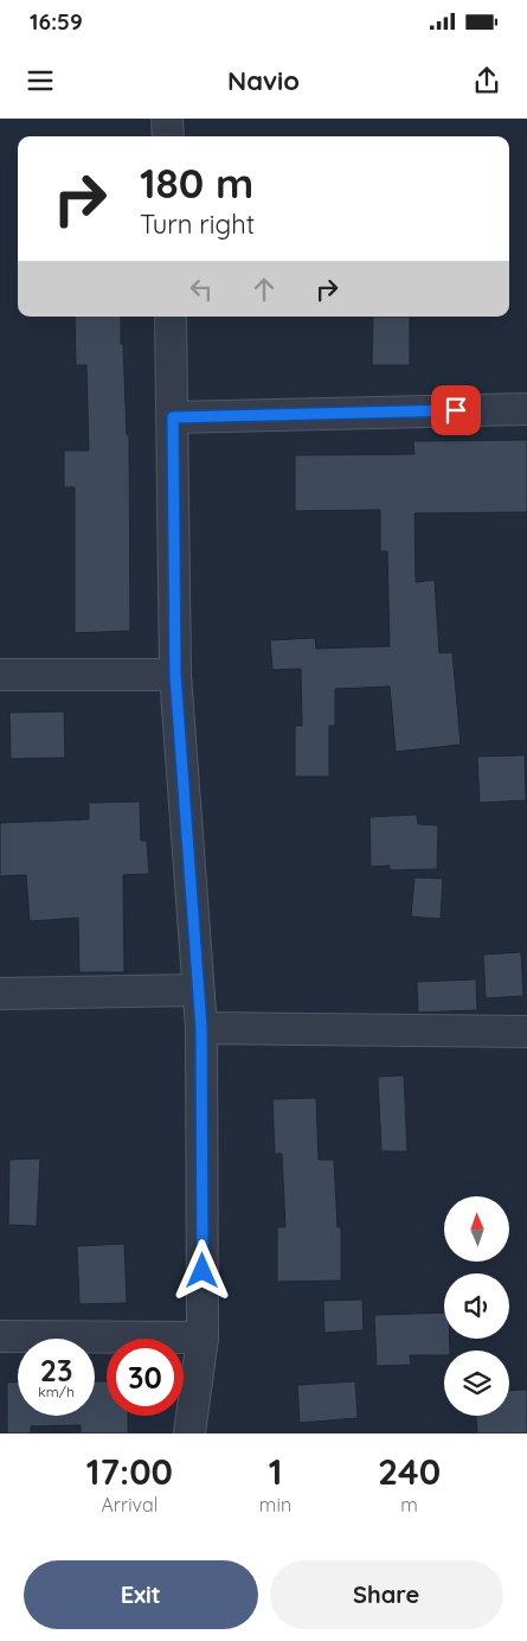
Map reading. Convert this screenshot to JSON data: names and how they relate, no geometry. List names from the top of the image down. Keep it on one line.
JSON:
{"north":"top","page":{"status":"16:59","header":"Navio","turn":["180 m","Turn right"],"speed":"23 km/h","limit":"30","eta":["17:00","Arrival","1","min","240","m"],"buttons":["Exit","Share"]}}
